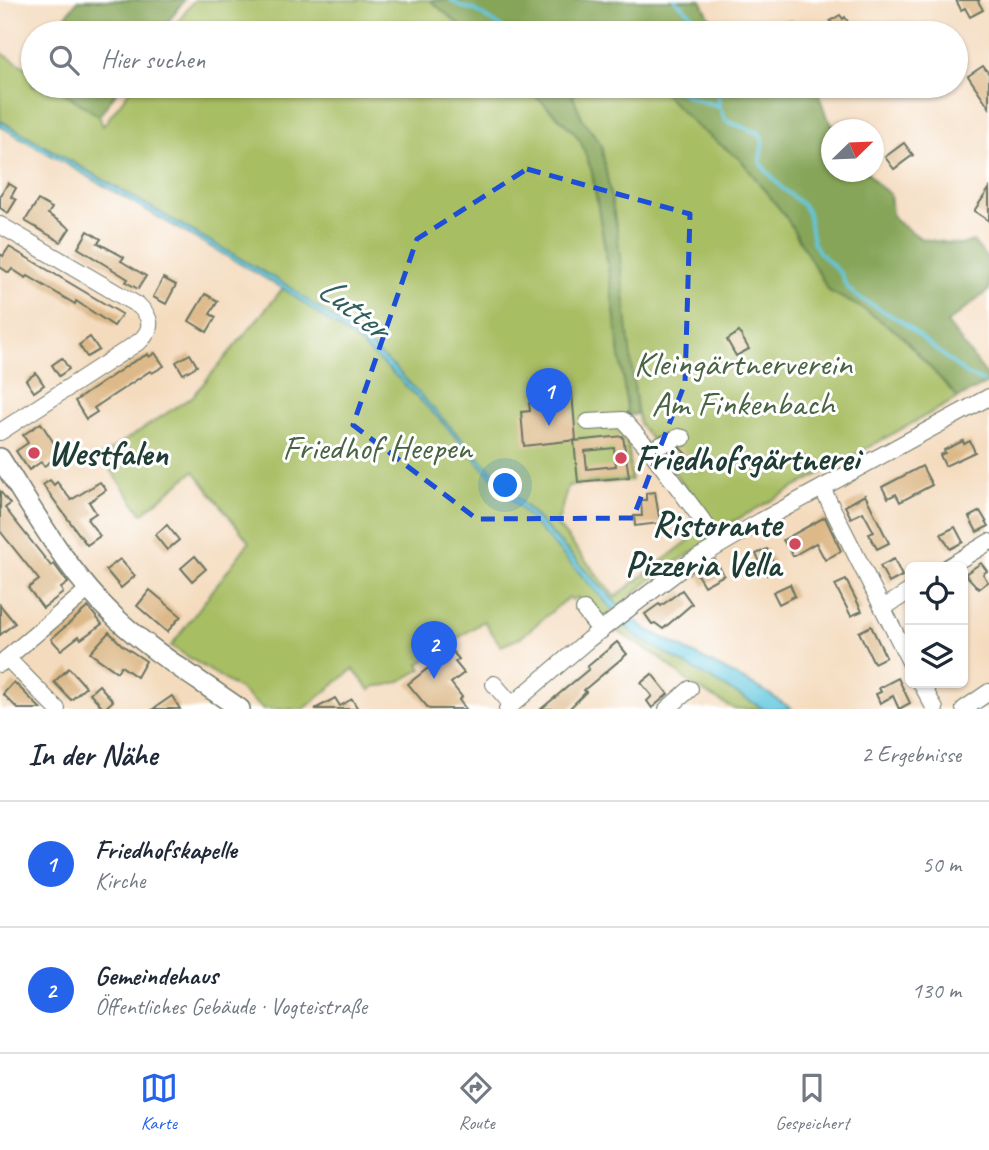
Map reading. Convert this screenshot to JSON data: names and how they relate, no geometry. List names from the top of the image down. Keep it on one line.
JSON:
{"water":["Lutter"],"parks":["Kleingärtnerverein Am Finkenbach","Friedhof Heepen"],"places":["Westfalen","Friedhofsgärtnerei","Ristorante Pizzeria Vella"],"north":"top right","page":{"search":"Hier suchen","pins":["1","2"],"heading":["In der Nähe","2 Ergebnisse"],"list":[{"mark":"1","name":"Friedhofskapelle","note":"Kirche","value":"50 m"},{"mark":"2","name":"Gemeindehaus","note":"Öffentliches Gebäude · Vogteistraße","value":"130 m"}],"nav":["Karte","Route","Gespeichert"]}}
